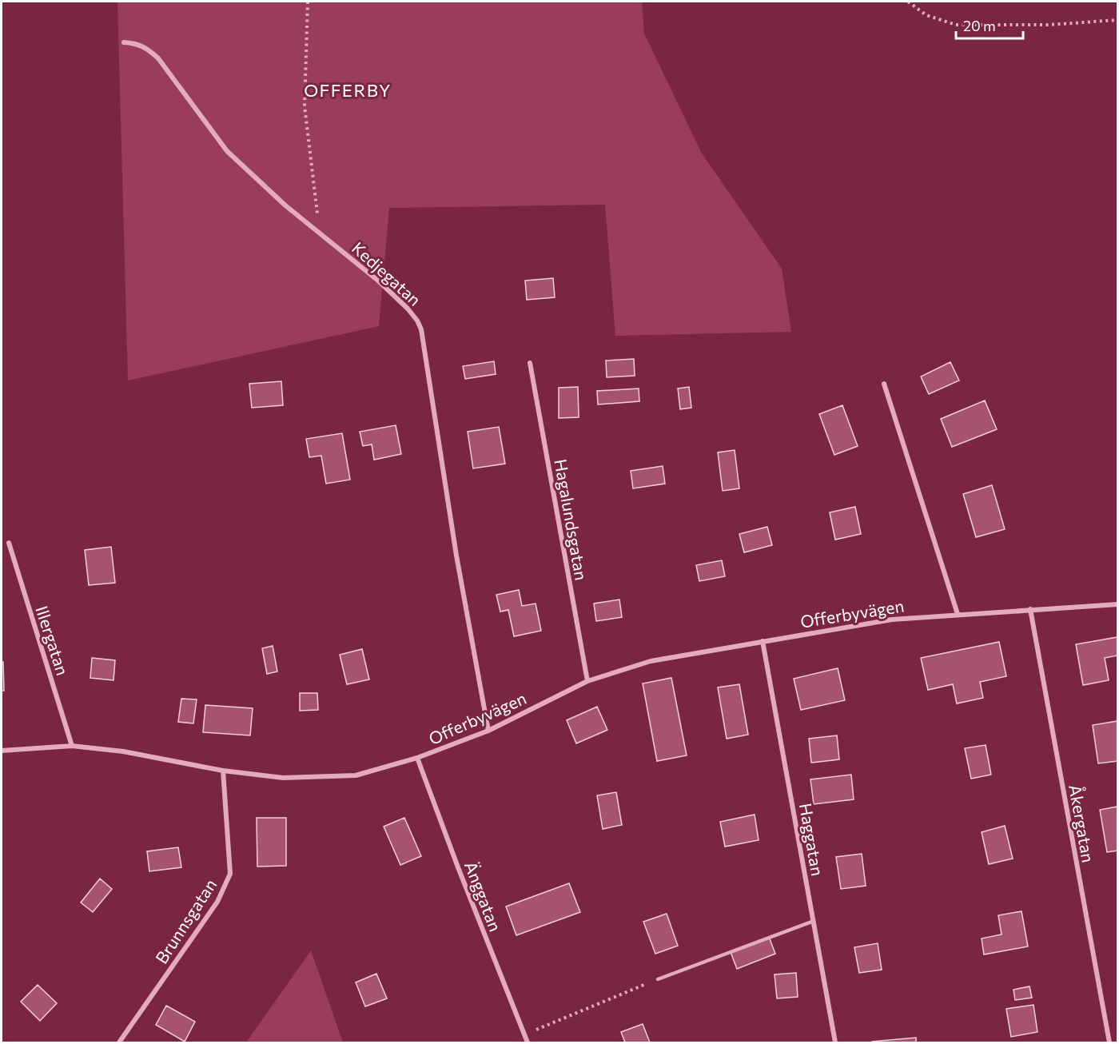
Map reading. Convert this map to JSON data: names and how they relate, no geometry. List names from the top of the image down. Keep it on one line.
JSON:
{"streets":{"street":["Kedjegatan","Hagalundsgatan","Offerbyvägen","Illergatan","Åkergatan","Haggatan","Änggatan","Brunnsgatan"]},"crossings":[["Kedjegatan","Offerbyvägen"],["Hagalundsgatan","Offerbyvägen"],["Offerbyvägen","Illergatan"],["Offerbyvägen","Åkergatan"],["Offerbyvägen","Haggatan"],["Offerbyvägen","Änggatan"],["Offerbyvägen","Brunnsgatan"]],"districts":["OFFERBY"],"scale_bar":"20 m"}
